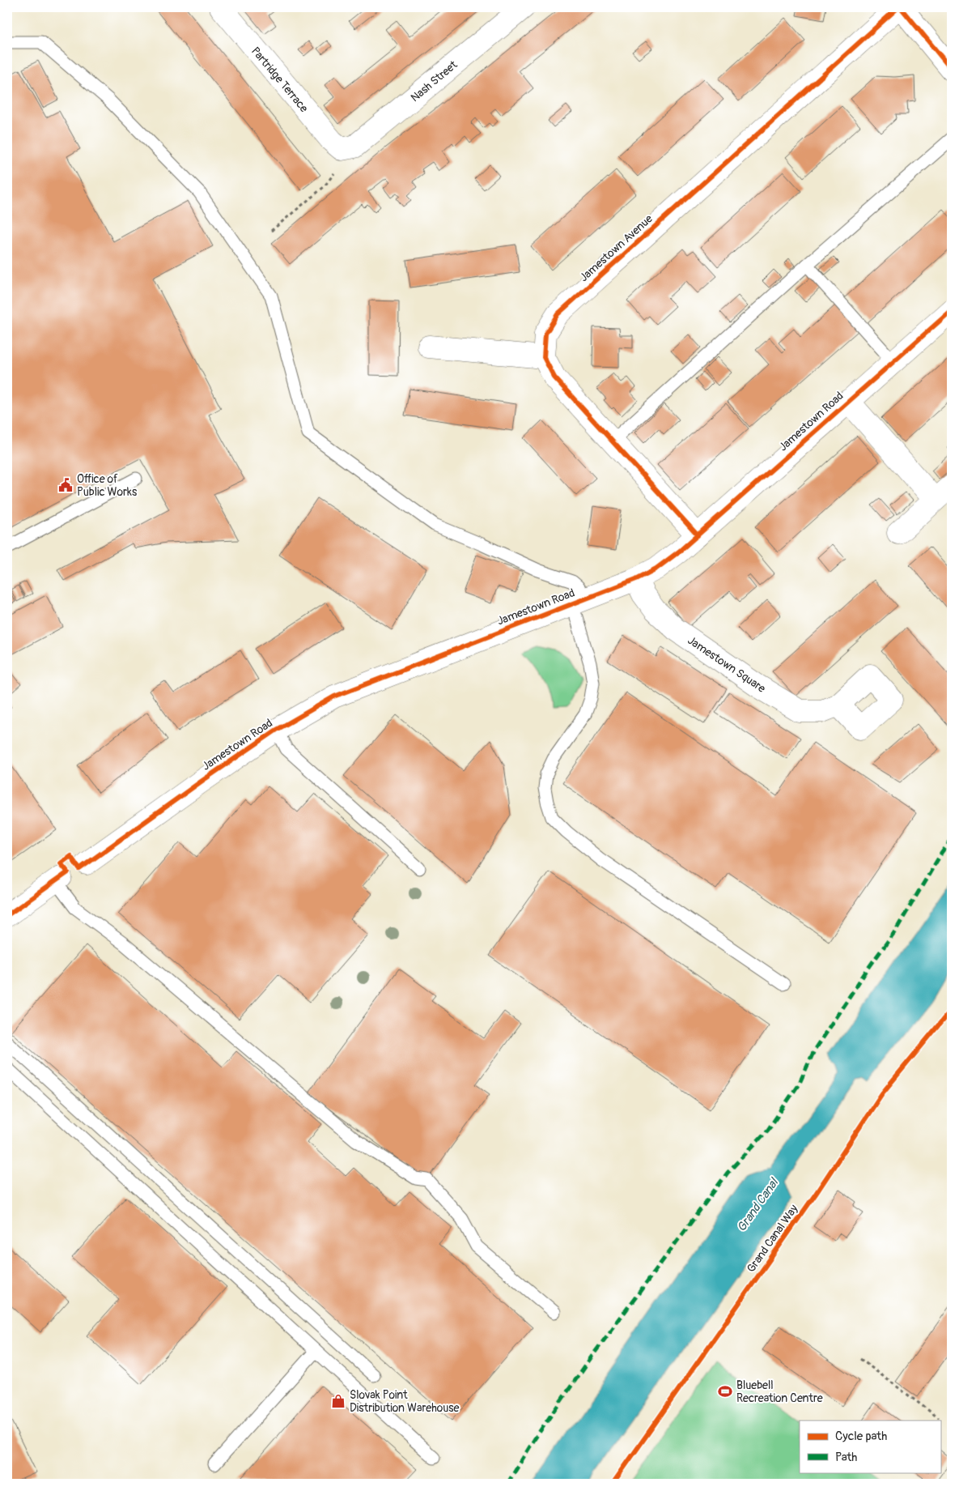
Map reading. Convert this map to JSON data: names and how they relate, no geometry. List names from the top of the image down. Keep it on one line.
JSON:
{"streets":{"street":["Partridge Terrace","Nash Street","Jamestown Avenue","Jamestown Road","Jamestown Square"],"cycle path":["Grand Canal Way"]},"crossings":[["Partridge Terrace","Nash Street"],["Jamestown Road","Jamestown Square"]],"water":["Grand Canal"],"places":{"public building":["Office of Public Works"],"sports":["Bluebell Recreation Centre"],"shop":["Slovak Point Distribution Warehouse"]},"legend":["Cycle path","Path"]}
